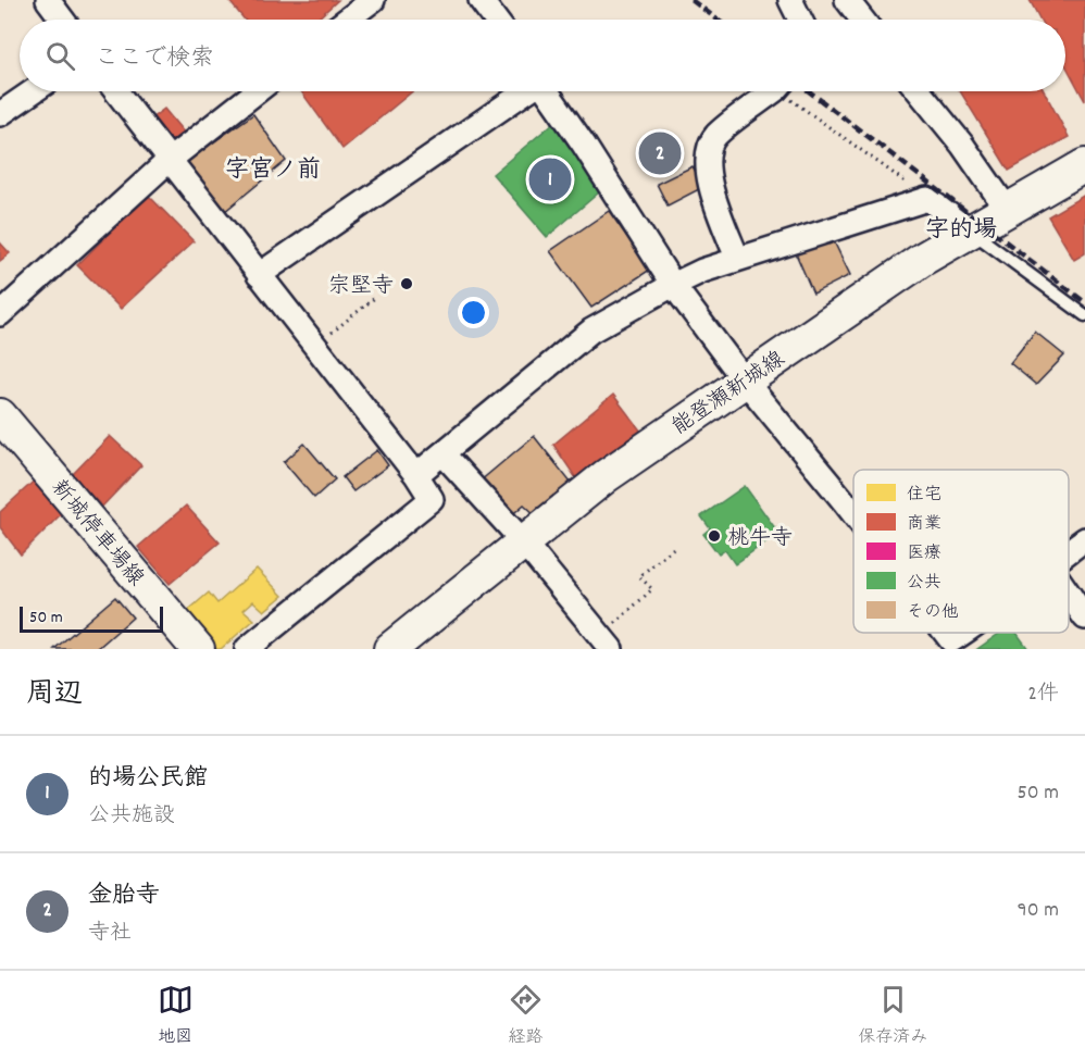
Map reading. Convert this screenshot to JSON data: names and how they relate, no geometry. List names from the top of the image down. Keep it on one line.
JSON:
{"streets":{"main road":["能登瀬新城線","新城停車場線"]},"districts":["字宮ノ前","字的場"],"places":["宗堅寺","桃牛寺"],"legend":["住宅","商業","医療","公共","その他"],"scale_bar":"50 m","page":{"search":"ここで検索","pins":["2","1"],"scale":"50 m","heading":["周辺","2件"],"list":[{"mark":"1","name":"的場公民館","note":"公共施設","value":"50 m"},{"mark":"2","name":"金胎寺","note":"寺社","value":"90 m"}],"nav":["地図","経路","保存済み"]}}
